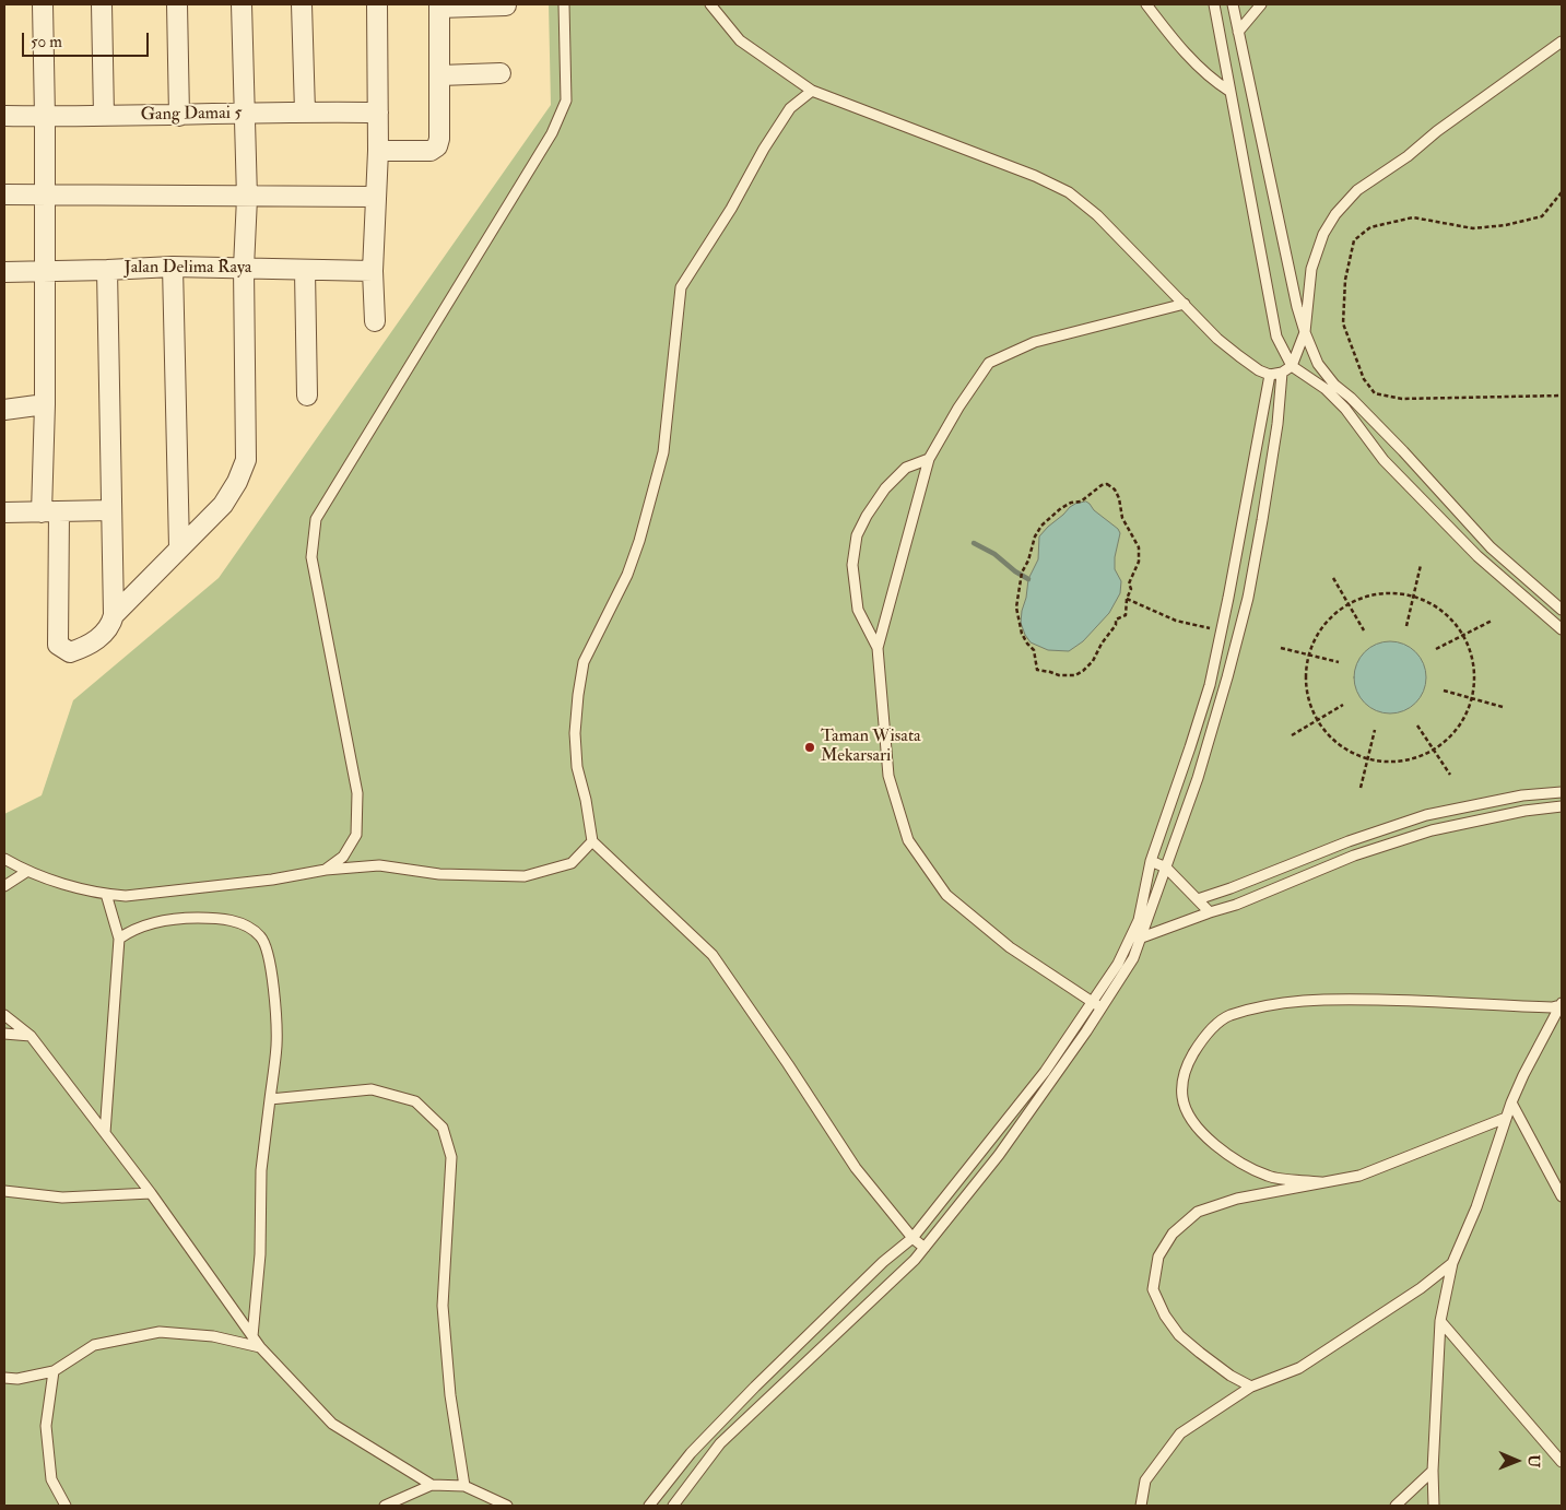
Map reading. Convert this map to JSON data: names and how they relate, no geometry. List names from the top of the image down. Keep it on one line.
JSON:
{"streets":{"street":["Gang Damai 5","Jalan Delima Raya"]},"places":["Taman Wisata Mekarsari"],"scale_bar":"50 m","north":"right"}
